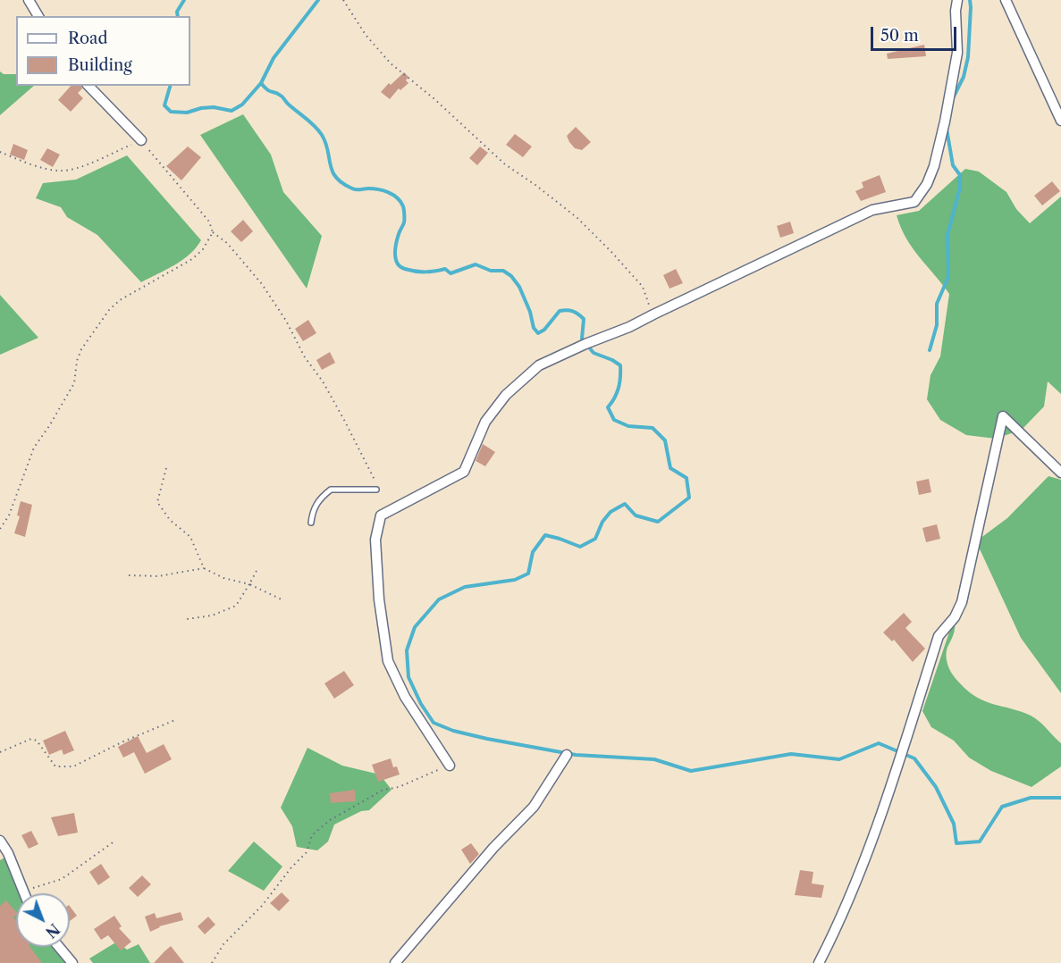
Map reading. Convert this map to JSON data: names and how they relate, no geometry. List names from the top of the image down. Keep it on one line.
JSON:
{"legend":["Road","Building"],"scale_bar":"50 m","north":"bottom right"}
